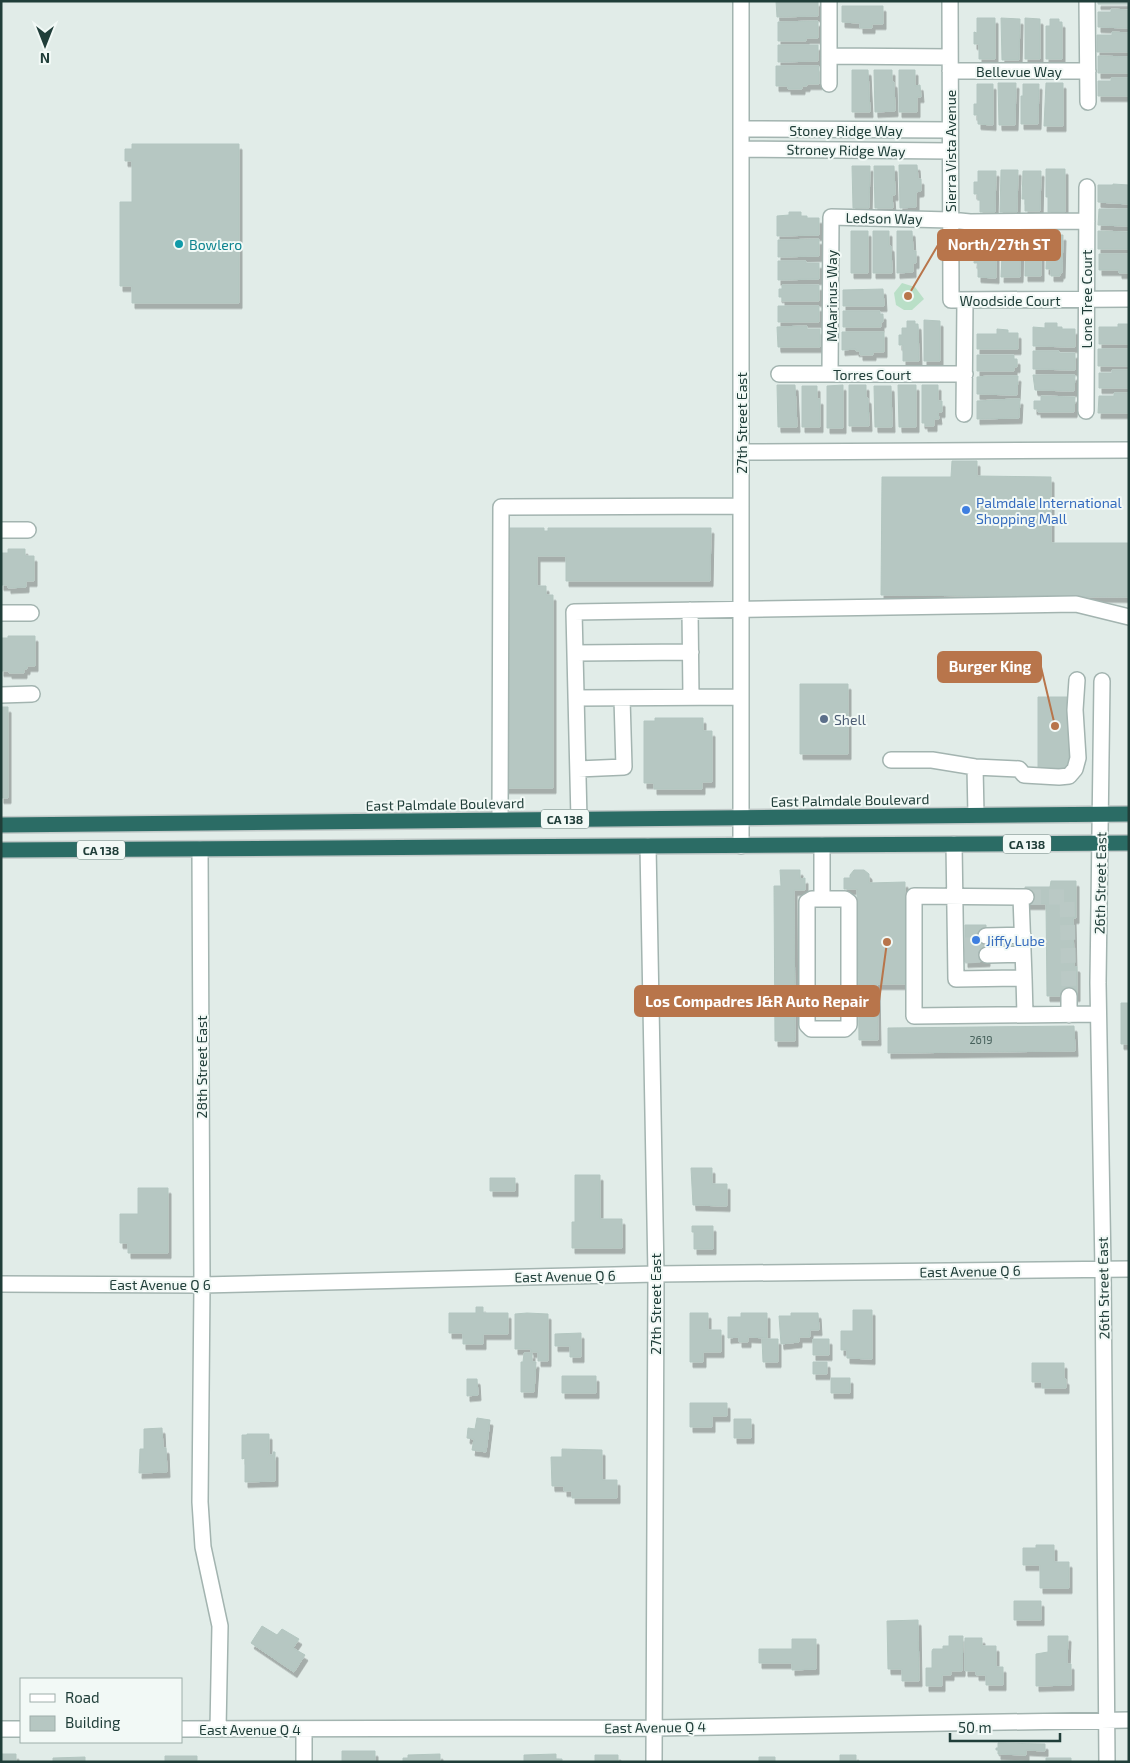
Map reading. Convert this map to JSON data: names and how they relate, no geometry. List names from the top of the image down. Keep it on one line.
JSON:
{"streets":{"highway":["East Palmdale Boulevard","CA 138"],"street":["Bellevue Way","Stoney Ridge Way","Stroney Ridge Way","Sierra Vista Avenue","Ledson Way","MAarinus Way","Lone Tree Court","Woodside Court","Torres Court","27th Street East","26th Street East","28th Street East","East Avenue Q 6","East Avenue Q 4"]},"crossings":[["Bellevue Way","Sierra Vista Avenue"],["Stoney Ridge Way","Sierra Vista Avenue"],["Stoney Ridge Way","27th Street East"],["Stroney Ridge Way","Sierra Vista Avenue"],["Stroney Ridge Way","27th Street East"],["Sierra Vista Avenue","Ledson Way"],["Sierra Vista Avenue","Woodside Court"],["Sierra Vista Avenue","Torres Court"],["Ledson Way","MAarinus Way"],["Ledson Way","Lone Tree Court"],["MAarinus Way","Torres Court"],["Lone Tree Court","Woodside Court"],["27th Street East","East Palmdale Boulevard"],["27th Street East","CA 138"],["27th Street East","East Avenue Q 6"],["27th Street East","East Avenue Q 4"],["East Palmdale Boulevard","26th Street East"],["CA 138","26th Street East"],["CA 138","28th Street East"],["26th Street East","East Avenue Q 6"],["26th Street East","East Avenue Q 4"],["28th Street East","East Avenue Q 6"],["28th Street East","East Avenue Q 4"]],"places":["Bowlero","North/27th ST","Palmdale International Shopping Mall","Shell","Burger King","Jiffy Lube","Los Compadres J&R Auto Repair"],"house_numbers":["2619"],"legend":["Road","Building"],"scale_bar":"50 m","north":"bottom"}
